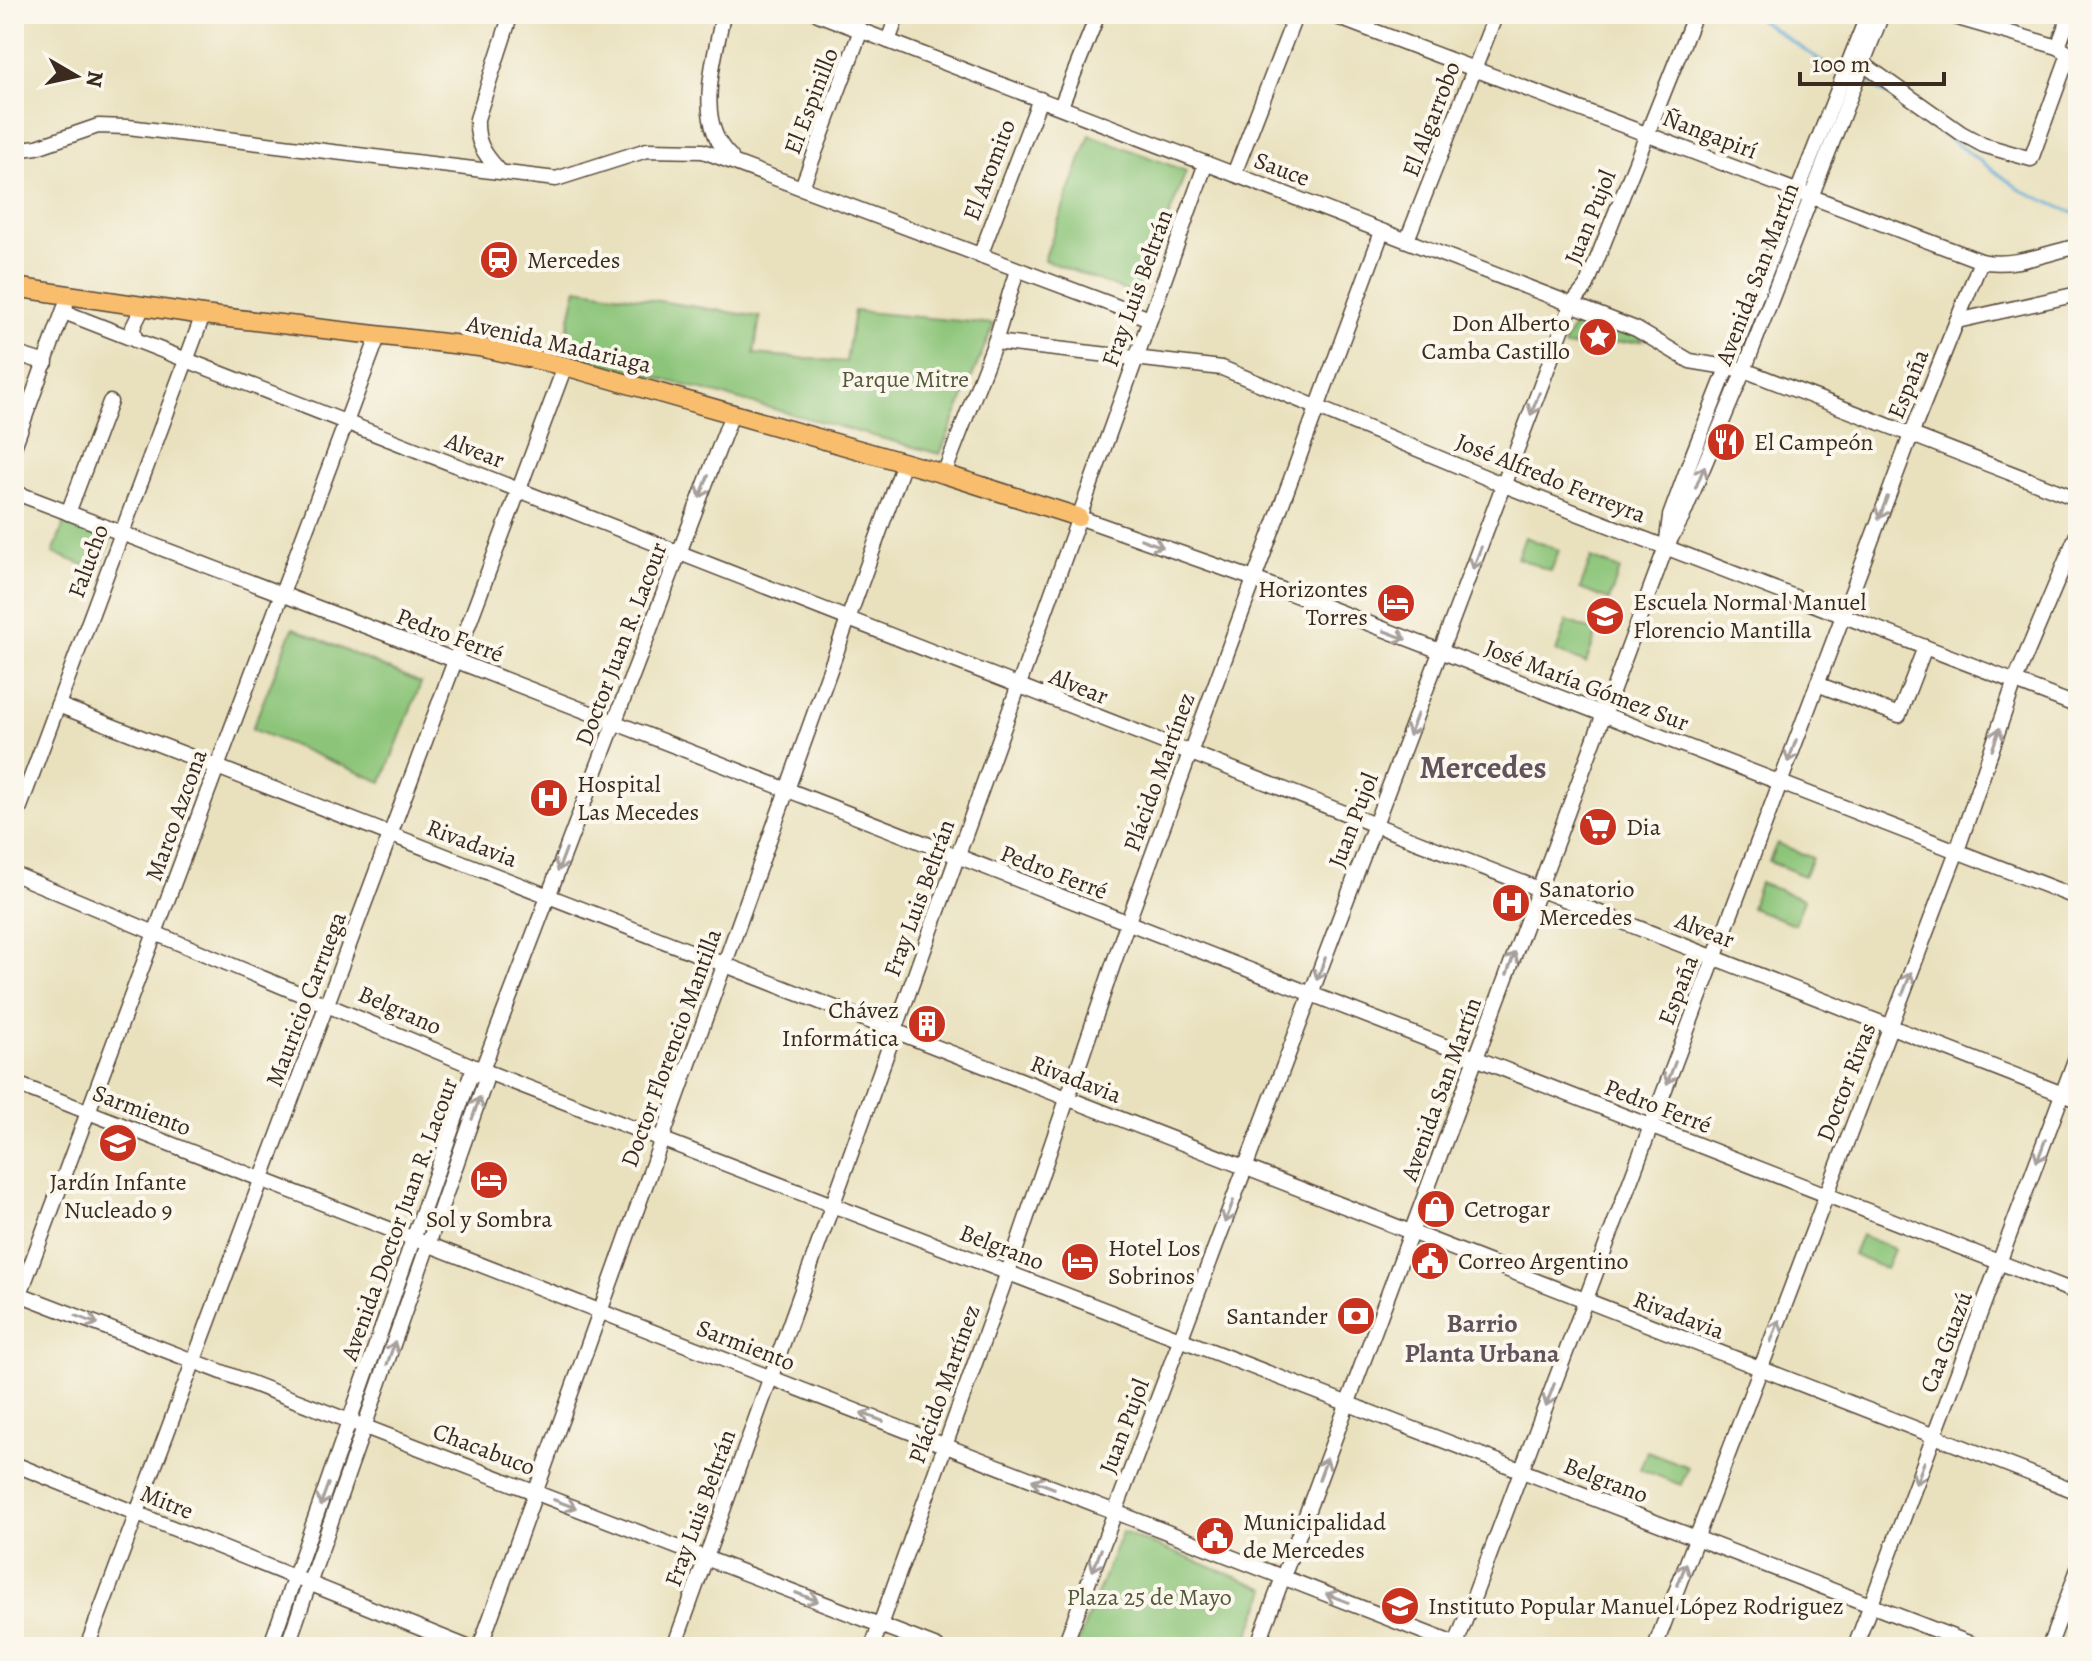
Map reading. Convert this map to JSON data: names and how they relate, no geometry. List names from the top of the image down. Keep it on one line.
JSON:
{"streets":{"main road":["Avenida Madariaga"],"street":["El Espinillo","El Algarrobo","Ñangapirí","Sauce","El Aromito","Juan Pujol","Avenida San Martín","Fray Luis Beltrán","España","Alvear","José Alfredo Ferreyra","Falucho","Pedro Ferré","Doctor Juan R. Lacour","José María Gómez Sur","Plácido Martínez","Marco Azcona","Rivadavia","Mauricio Carruega","Belgrano","Doctor Florencio Mantilla","Doctor Rivas","Sarmiento","Avenida Doctor Juan R. Lacour","Caa Guazú","Chacabuco","Mitre"]},"crossings":[["El Espinillo","Sauce"],["El Algarrobo","Ñangapirí"],["El Algarrobo","Sauce"],["Ñangapirí","Juan Pujol"],["Ñangapirí","Avenida San Martín"],["Ñangapirí","España"],["Sauce","El Aromito"],["Sauce","Juan Pujol"],["Sauce","Avenida San Martín"],["Sauce","Fray Luis Beltrán"],["Sauce","España"],["Sauce","Plácido Martínez"],["Juan Pujol","Alvear"],["Juan Pujol","José Alfredo Ferreyra"],["Juan Pujol","Pedro Ferré"],["Juan Pujol","José María Gómez Sur"],["Juan Pujol","Rivadavia"],["Juan Pujol","Belgrano"],["Juan Pujol","Sarmiento"],["Avenida San Martín","Alvear"],["Avenida San Martín","José Alfredo Ferreyra"],["Avenida San Martín","Pedro Ferré"],["Avenida San Martín","José María Gómez Sur"],["Avenida San Martín","Rivadavia"],["Avenida San Martín","Belgrano"],["Avenida San Martín","Sarmiento"],["Fray Luis Beltrán","Avenida Madariaga"],["Fray Luis Beltrán","Alvear"],["Fray Luis Beltrán","José Alfredo Ferreyra"],["Fray Luis Beltrán","Pedro Ferré"],["Fray Luis Beltrán","José María Gómez Sur"],["Fray Luis Beltrán","Rivadavia"],["Fray Luis Beltrán","Belgrano"],["Fray Luis Beltrán","Sarmiento"],["Fray Luis Beltrán","Chacabuco"],["Avenida Madariaga","Alvear"],["Avenida Madariaga","Falucho"],["Avenida Madariaga","Doctor Juan R. Lacour"],["Avenida Madariaga","José María Gómez Sur"],["Avenida Madariaga","Marco Azcona"],["Avenida Madariaga","Mauricio Carruega"],["Avenida Madariaga","Doctor Florencio Mantilla"],["España","Alvear"],["España","José Alfredo Ferreyra"],["España","Pedro Ferré"],["España","José María Gómez Sur"],["España","Rivadavia"],["España","Belgrano"],["España","Sarmiento"],["Alvear","Falucho"],["Alvear","Doctor Juan R. Lacour"],["Alvear","Plácido Martínez"],["Alvear","Marco Azcona"],["Alvear","Mauricio Carruega"],["Alvear","Doctor Florencio Mantilla"],["Alvear","Doctor Rivas"],["Alvear","Caa Guazú"],["José Alfredo Ferreyra","Plácido Martínez"],["José Alfredo Ferreyra","Doctor Rivas"],["Falucho","Pedro Ferré"],["Falucho","Rivadavia"],["Pedro Ferré","Doctor Juan R. Lacour"],["Pedro Ferré","Plácido Martínez"],["Pedro Ferré","Marco Azcona"],["Pedro Ferré","Mauricio Carruega"],["Pedro Ferré","Doctor Florencio Mantilla"],["Pedro Ferré","Doctor Rivas"],["Pedro Ferré","Caa Guazú"],["Doctor Juan R. Lacour","Rivadavia"],["Doctor Juan R. Lacour","Belgrano"],["Doctor Juan R. Lacour","Avenida Doctor Juan R. Lacour"],["José María Gómez Sur","Plácido Martínez"],["José María Gómez Sur","Doctor Rivas"],["Plácido Martínez","Rivadavia"],["Plácido Martínez","Belgrano"],["Plácido Martínez","Sarmiento"],["Plácido Martínez","Chacabuco"],["Marco Azcona","Rivadavia"],["Marco Azcona","Belgrano"],["Marco Azcona","Sarmiento"],["Marco Azcona","Chacabuco"],["Rivadavia","Mauricio Carruega"],["Rivadavia","Doctor Florencio Mantilla"],["Rivadavia","Doctor Rivas"],["Rivadavia","Caa Guazú"],["Mauricio Carruega","Belgrano"],["Mauricio Carruega","Sarmiento"],["Mauricio Carruega","Chacabuco"],["Mauricio Carruega","Mitre"],["Belgrano","Doctor Florencio Mantilla"],["Belgrano","Doctor Rivas"],["Belgrano","Avenida Doctor Juan R. Lacour"],["Belgrano","Caa Guazú"],["Doctor Florencio Mantilla","Sarmiento"],["Doctor Florencio Mantilla","Chacabuco"],["Sarmiento","Avenida Doctor Juan R. Lacour"],["Avenida Doctor Juan R. Lacour","Chacabuco"],["Avenida Doctor Juan R. Lacour","Mitre"]],"one_way":["Juan Pujol","España","Doctor Juan R. Lacour","José María Gómez Sur","Doctor Rivas","Sarmiento","Caa Guazú","Chacabuco"],"districts":["Mercedes","Barrio Planta Urbana"],"parks":["Parque Mitre","Plaza 25 de Mayo"],"places":{"station":["Mercedes"],"place":["Don Alberto Camba Castillo"],"restaurant":["El Campeón"],"hotel":["Horizontes Torres","Sol y Sombra","Hotel Los Sobrinos"],"school or university":["Escuela Normal Manuel Florencio Mantilla","Jardín Infante Nucleado 9","Instituto Popular Manuel López Rodriguez"],"hospital":["Hospital Las Mecedes","Sanatorio Mercedes"],"supermarket":["Dia"],"building":["Chávez Informática"],"shop":["Cetrogar"],"public building":["Correo Argentino","Municipalidad de Mercedes"],"bank":["Santander"]},"scale_bar":"100 m","north":"right"}
